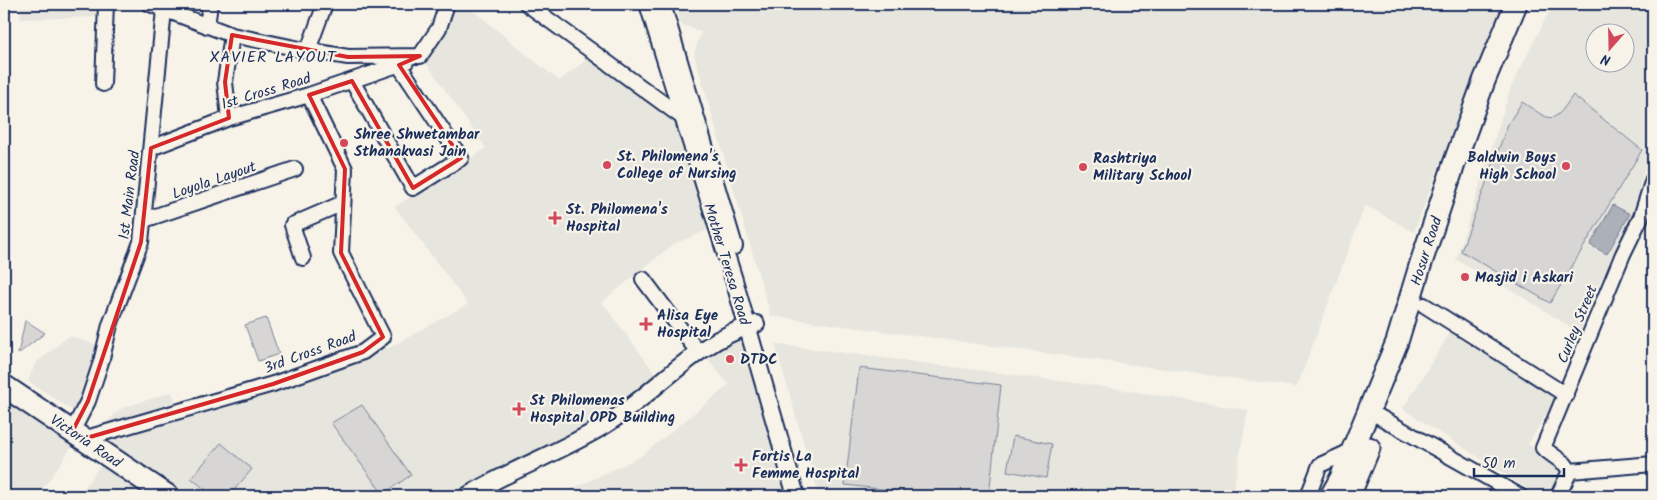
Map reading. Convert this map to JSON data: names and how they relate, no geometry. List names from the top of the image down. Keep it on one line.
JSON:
{"streets":{"main road":["Hosur Road","Victoria Road"],"street":["1st Cross Road","Loyola Layout","1st Main Road","Mother Teresa Road","Curley Street","3rd Cross Road"]},"crossings":[["1st Cross Road","1st Main Road"],["1st Cross Road","3rd Cross Road"],["Loyola Layout","1st Main Road"],["1st Main Road","3rd Cross Road"],["1st Main Road","Victoria Road"],["3rd Cross Road","Victoria Road"]],"districts":["XAVIER LAYOUT"],"places":{"other":["Shree Shwetambar Sthanakvasi Jain","St. Philomena's College of Nursing","Baldwin Boys High School","Rashtriya Military School","Masjid i Askari","DTDC"],"health":["St. Philomena's Hospital","Alisa Eye Hospital","St Philomenas Hospital OPD Building","Fortis La Femme Hospital"]},"scale_bar":"50 m","north":"bottom"}
